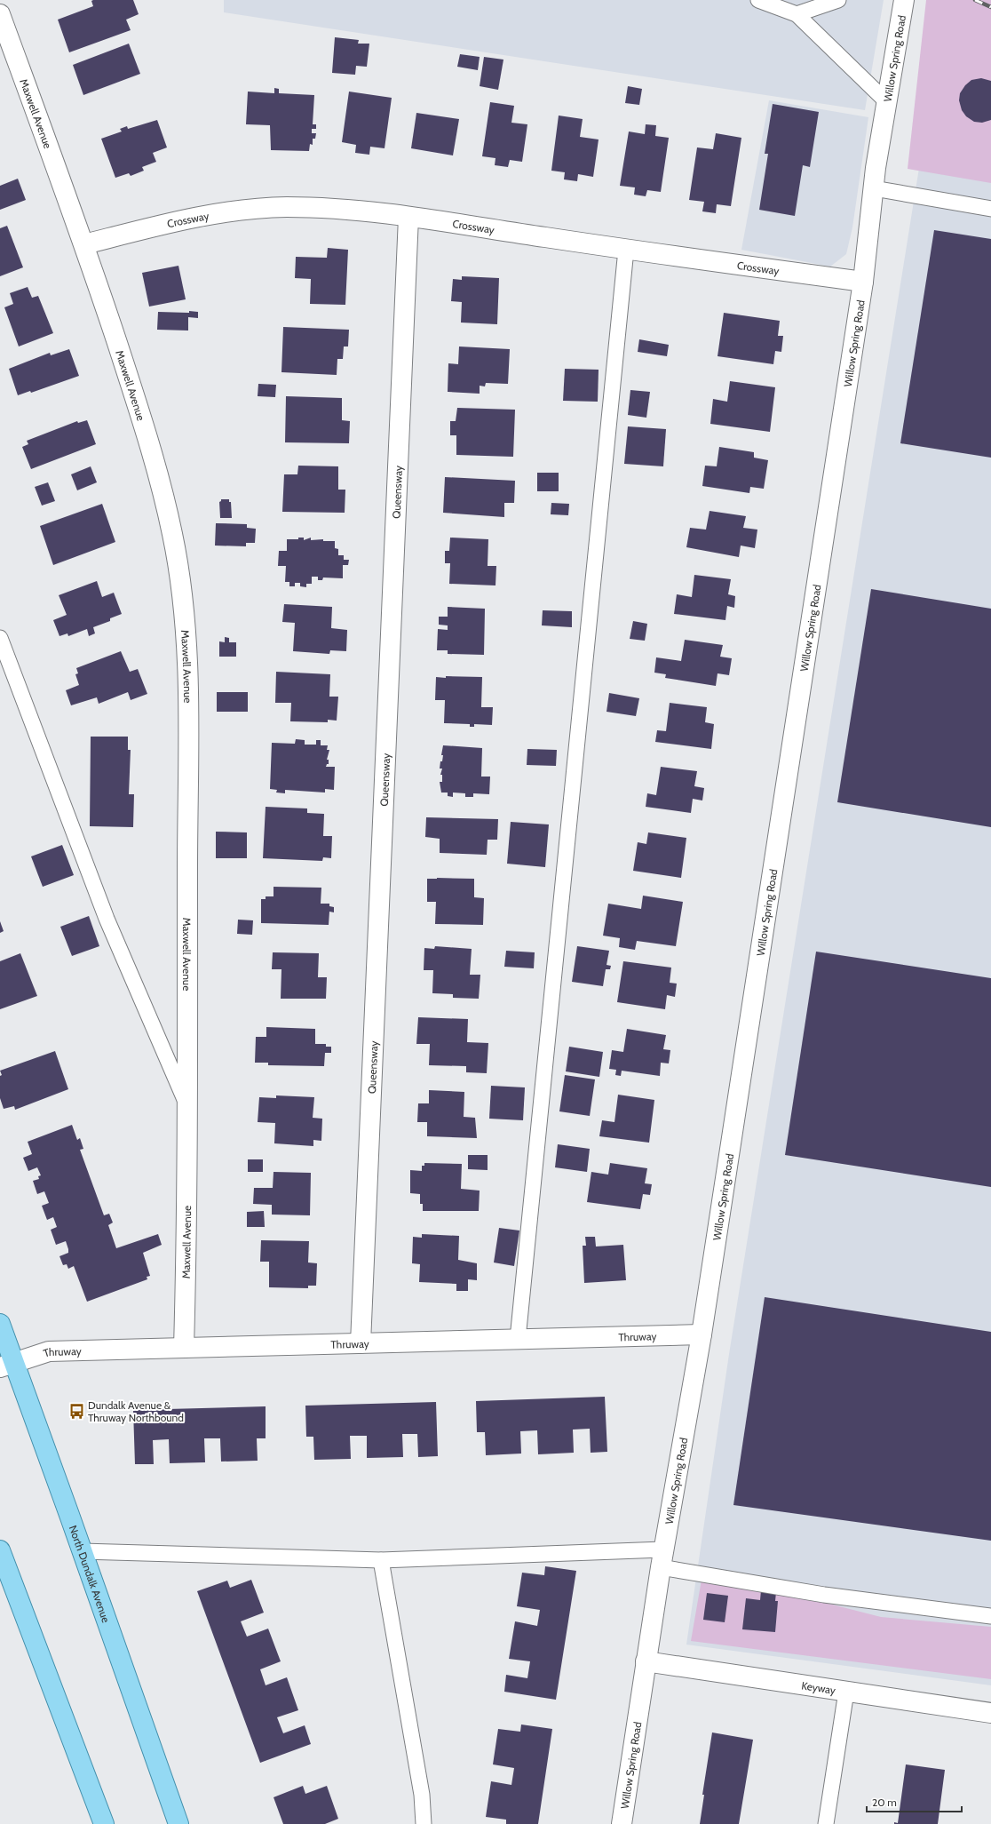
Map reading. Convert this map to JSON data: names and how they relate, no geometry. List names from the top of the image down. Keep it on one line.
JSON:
{"streets":{"main road":["North Dundalk Avenue"],"street":["Willow Spring Road","Maxwell Avenue","Crossway","Queensway","Thruway","Keyway"]},"crossings":[["Willow Spring Road","Crossway"],["Willow Spring Road","Thruway"],["Willow Spring Road","Keyway"],["Maxwell Avenue","Crossway"],["Maxwell Avenue","Thruway"],["Crossway","Queensway"],["Queensway","Thruway"],["Thruway","North Dundalk Avenue"]],"places":{"bus stop":["Dundalk Avenue & Thruway Northbound"]},"scale_bar":"20 m"}
